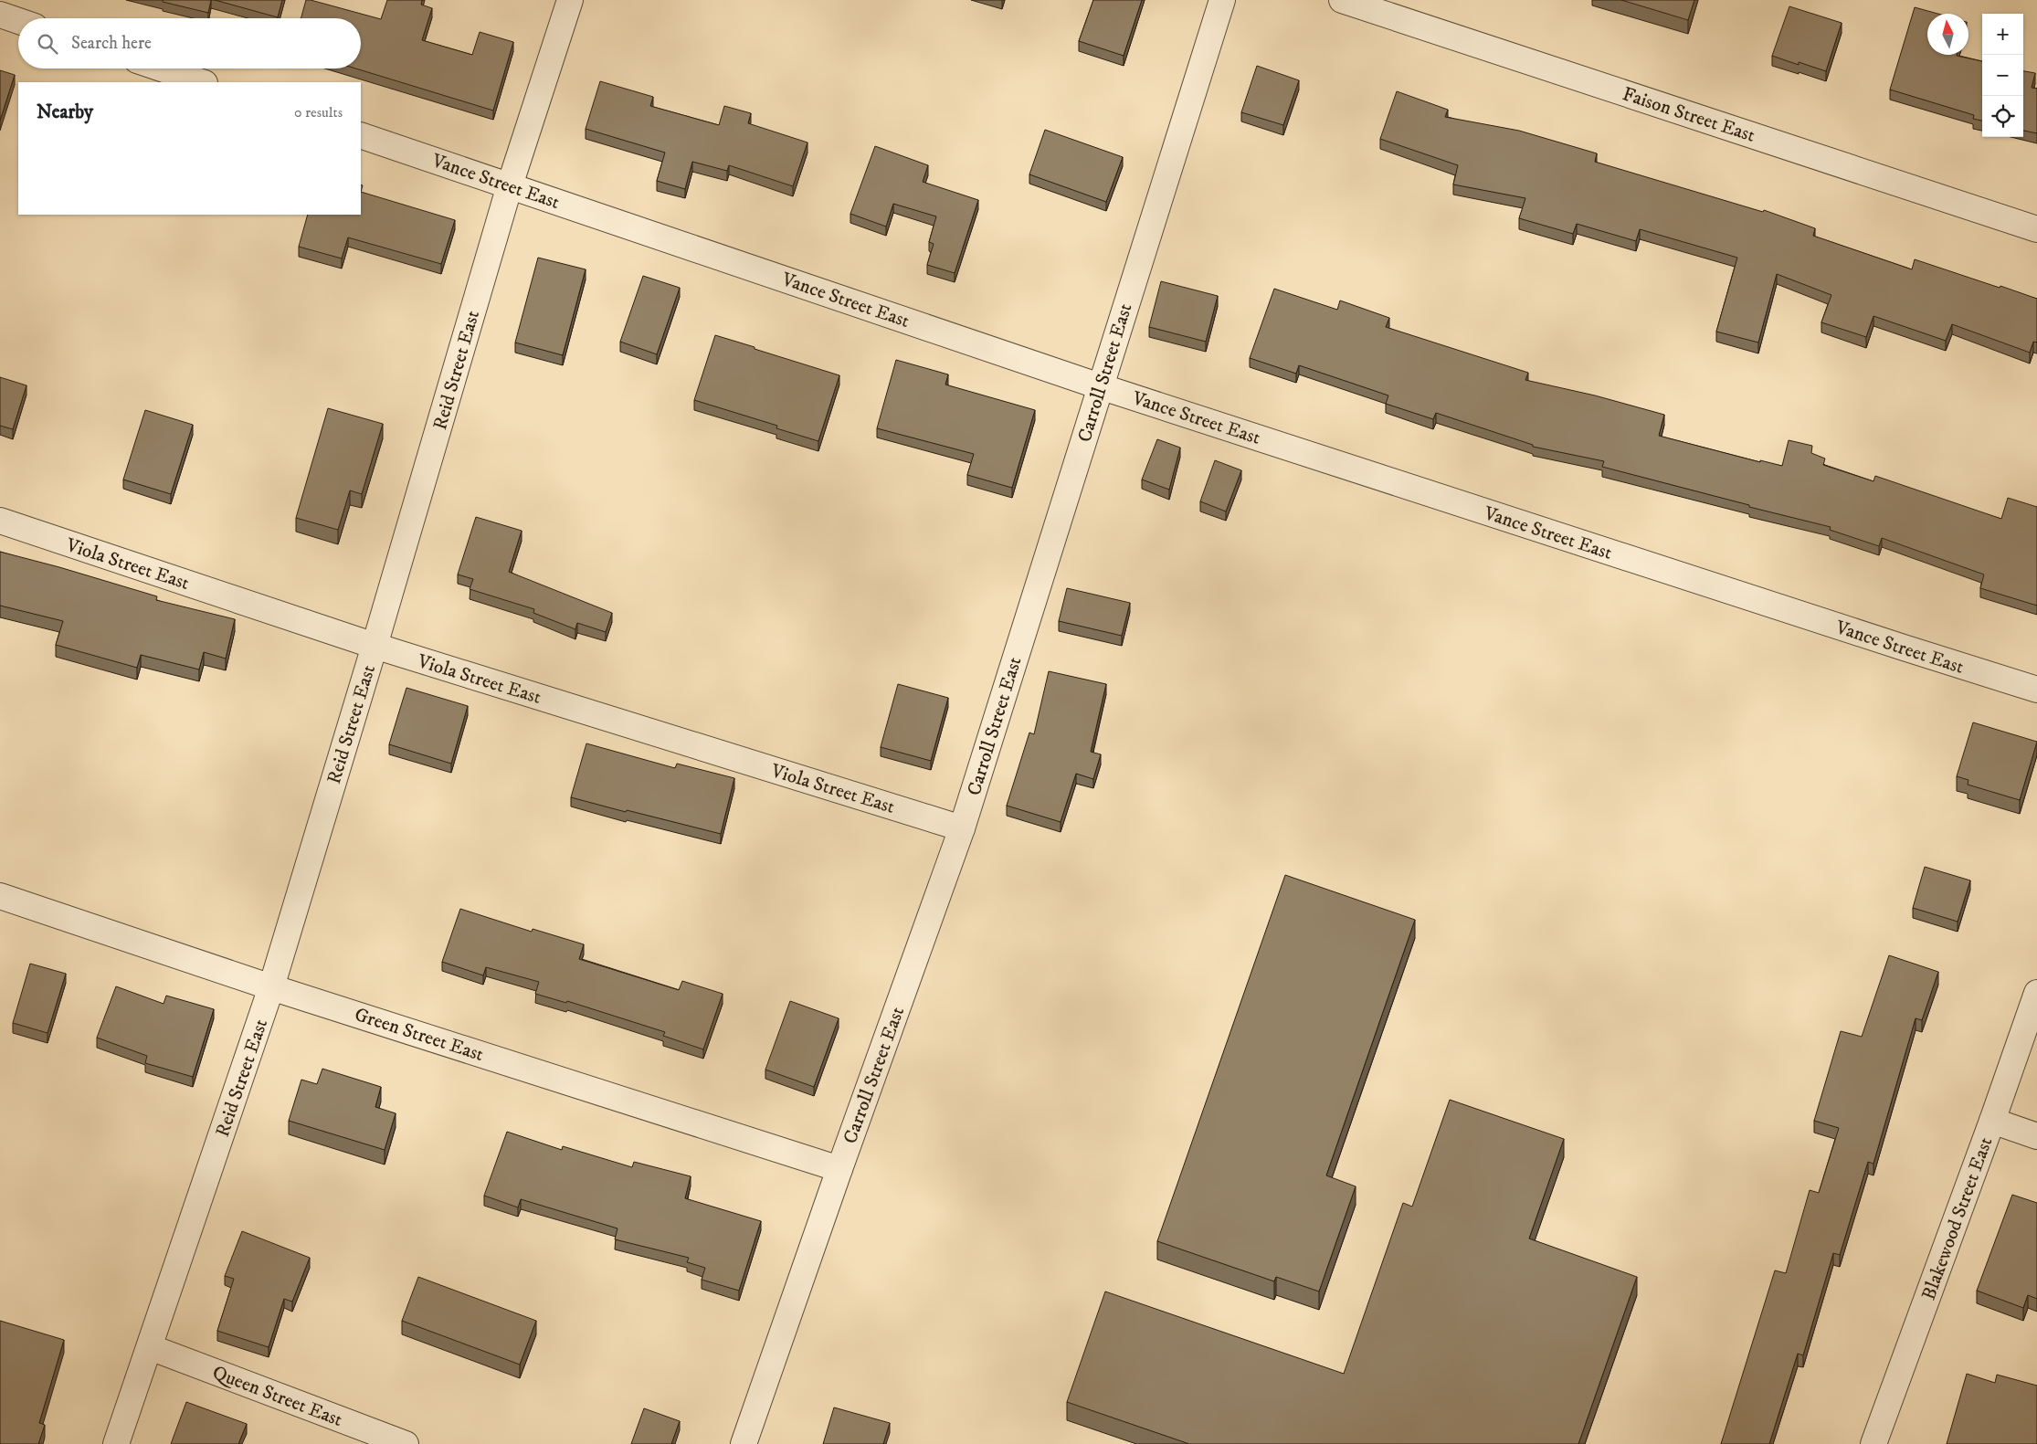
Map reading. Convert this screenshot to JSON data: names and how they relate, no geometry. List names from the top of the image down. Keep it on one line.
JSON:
{"streets":{"street":["Faison Street East","Vance Street East","Reid Street East","Carroll Street East","Viola Street East","Green Street East","Blakewood Street East","Queen Street East"]},"crossings":[["Vance Street East","Reid Street East"],["Vance Street East","Carroll Street East"],["Reid Street East","Viola Street East"],["Reid Street East","Green Street East"],["Reid Street East","Queen Street East"],["Carroll Street East","Viola Street East"],["Carroll Street East","Green Street East"]],"north":"top","page":{"map_buttons":["+","−"],"search":"Search here","heading":["Nearby","0 results"]}}
